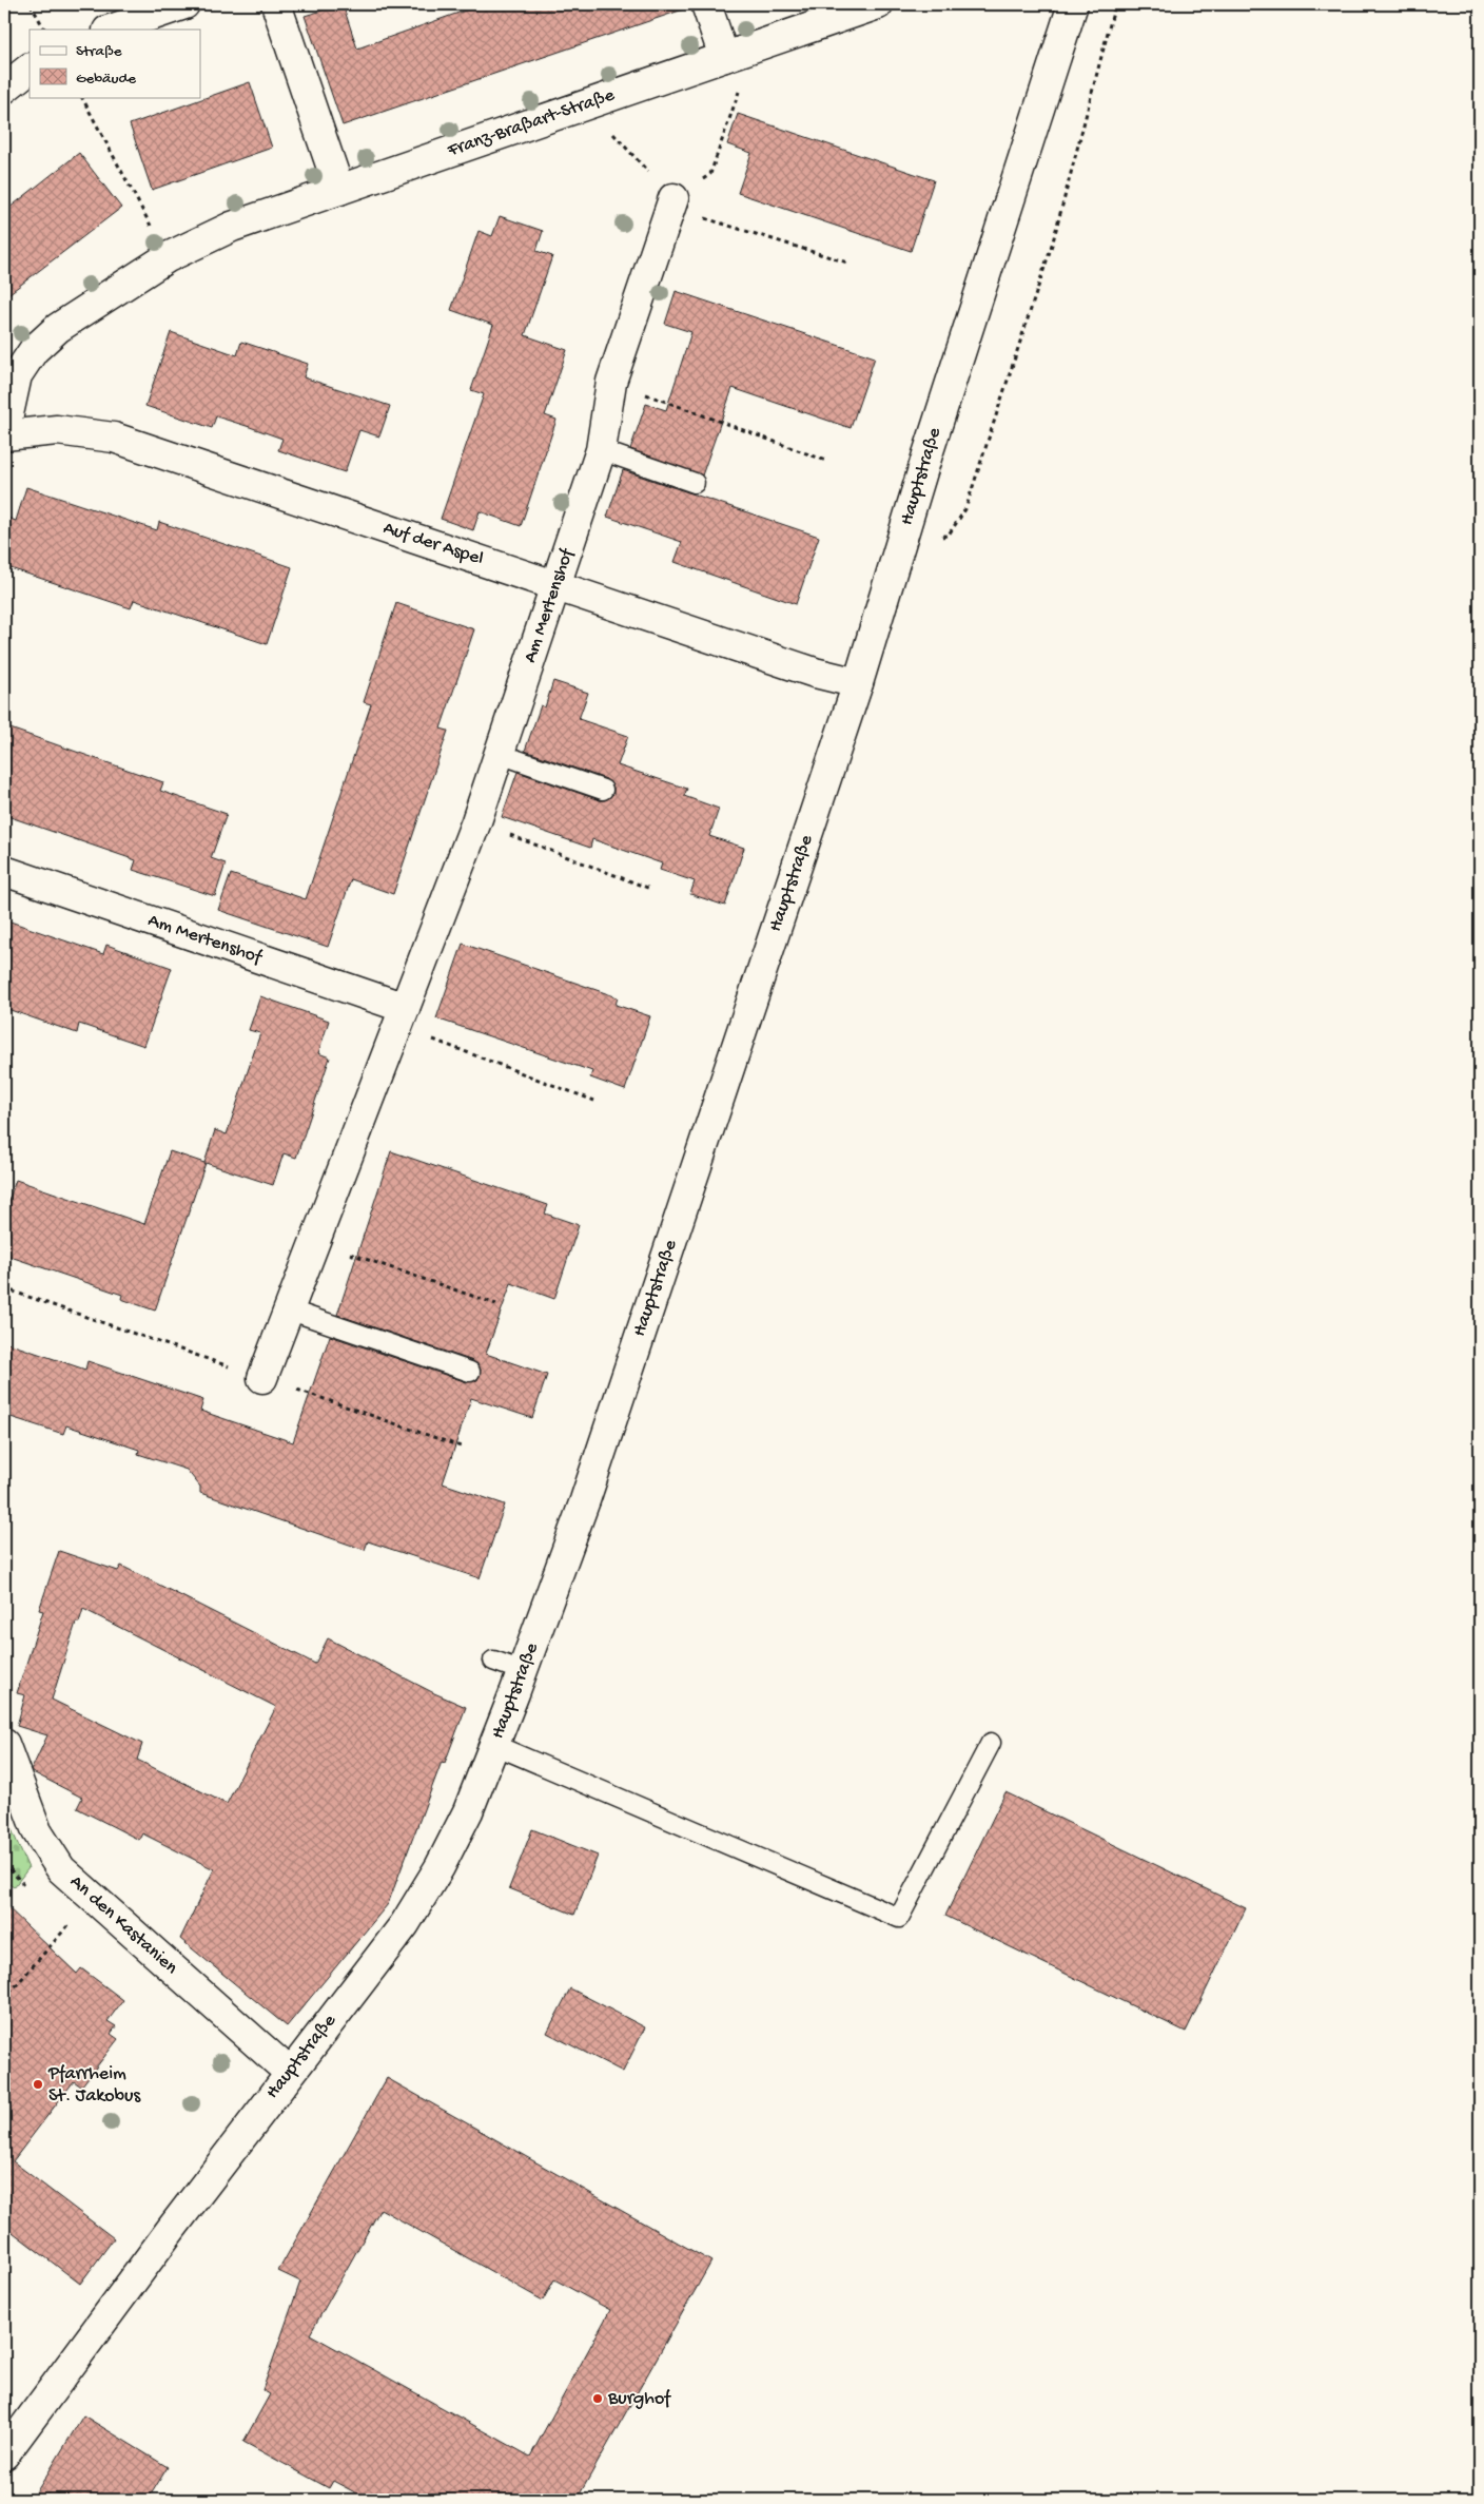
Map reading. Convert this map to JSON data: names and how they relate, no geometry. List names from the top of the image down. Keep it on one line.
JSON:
{"streets":{"street":["Franz-Braßart-Straße","Hauptstraße","Auf der Aspel","Am Mertenshof","An den Kastanien"]},"crossings":[["Franz-Braßart-Straße","Auf der Aspel"],["Hauptstraße","Auf der Aspel"],["Hauptstraße","An den Kastanien"],["Auf der Aspel","Am Mertenshof"]],"places":["Pfarrheim St. Jakobus","Burghof"],"legend":["Straße","Gebäude"]}
